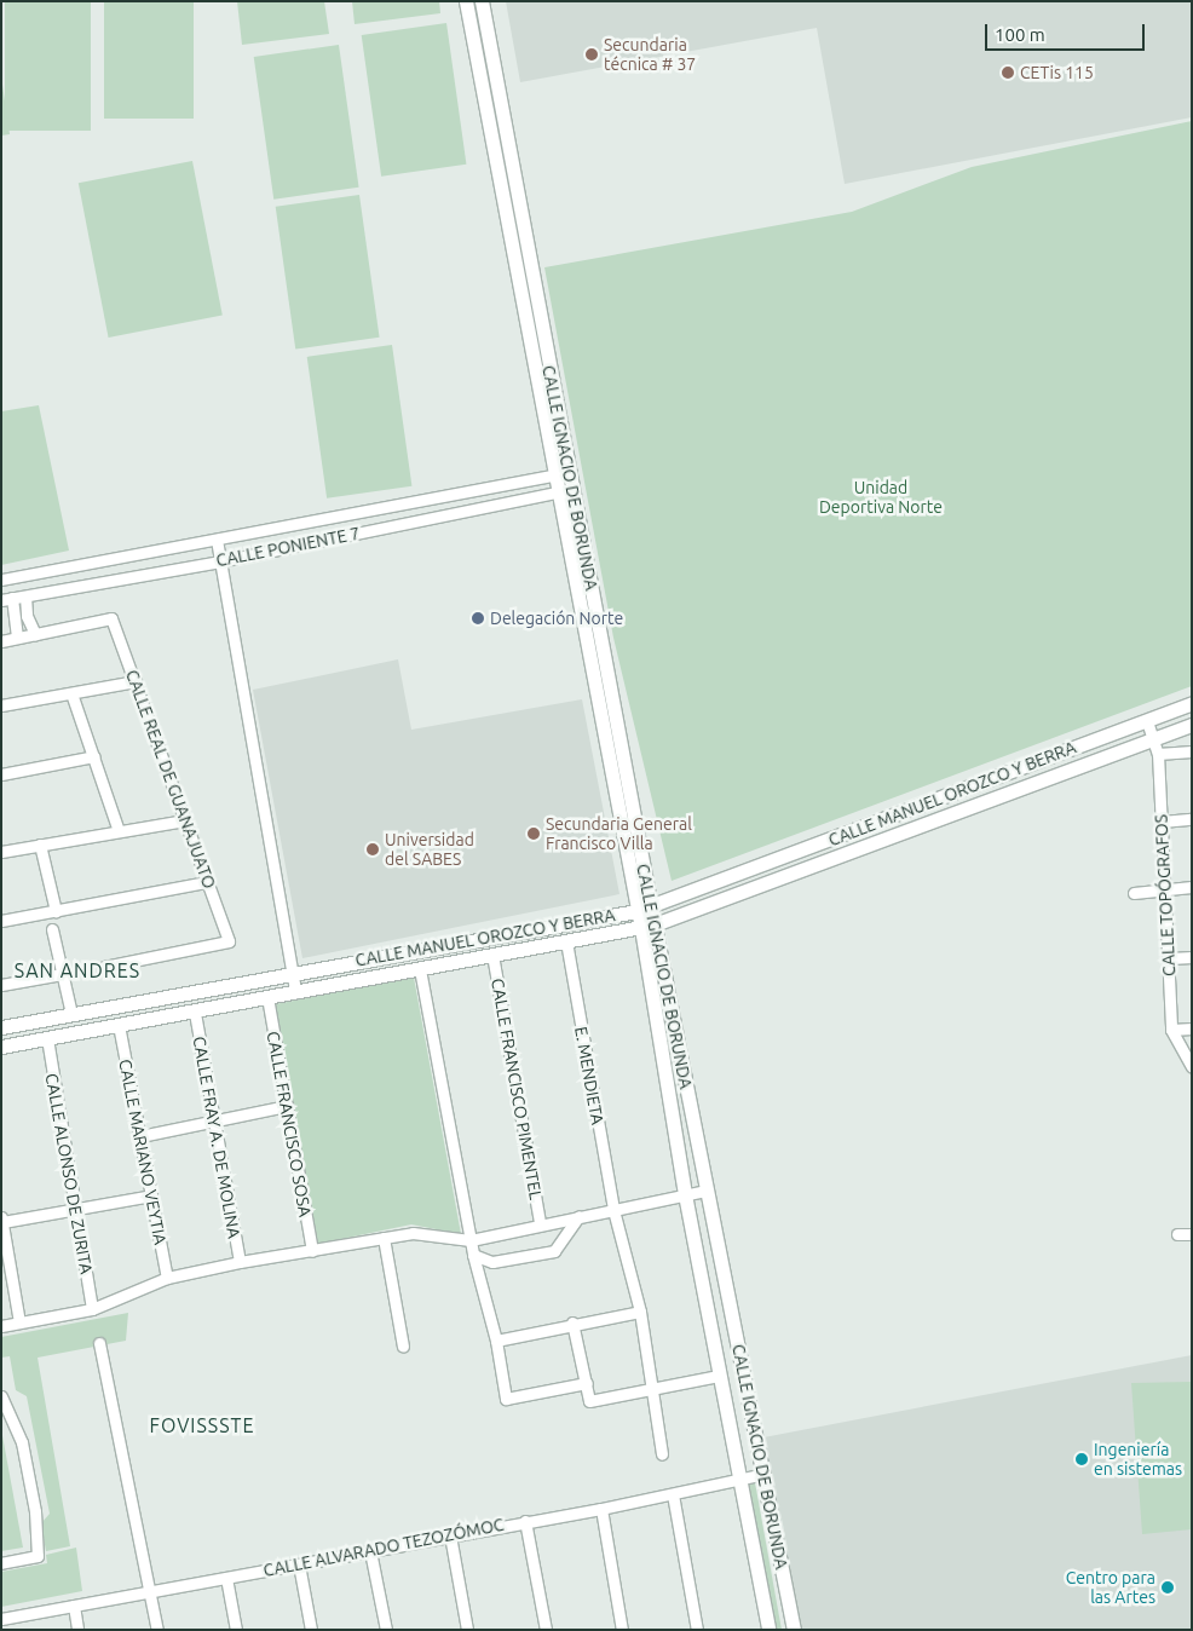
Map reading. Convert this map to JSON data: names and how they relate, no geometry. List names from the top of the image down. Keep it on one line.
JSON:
{"streets":{"street":["CALLE IGNACIO DE BORUNDA","CALLE PONIENTE 7","CALLE REAL DE GUANAJUATO","CALLE MANUEL OROZCO Y BERRA","CALLE TOPÓGRAFOS","E. MENDIETA","CALLE FRANCISCO PIMENTEL","CALLE FRANCISCO SOSA","CALLE FRAY A. DE MOLINA","CALLE MARIANO VEYTIA","CALLE ALONSO DE ZURITA","CALLE ALVARADO TEZOZÓMOC"]},"crossings":[["CALLE IGNACIO DE BORUNDA","CALLE PONIENTE 7"],["CALLE IGNACIO DE BORUNDA","CALLE MANUEL OROZCO Y BERRA"],["CALLE IGNACIO DE BORUNDA","CALLE ALVARADO TEZOZÓMOC"],["CALLE MANUEL OROZCO Y BERRA","CALLE TOPÓGRAFOS"],["CALLE MANUEL OROZCO Y BERRA","E. MENDIETA"],["CALLE MANUEL OROZCO Y BERRA","CALLE FRANCISCO PIMENTEL"],["CALLE MANUEL OROZCO Y BERRA","CALLE FRANCISCO SOSA"],["CALLE MANUEL OROZCO Y BERRA","CALLE FRAY A. DE MOLINA"],["CALLE MANUEL OROZCO Y BERRA","CALLE MARIANO VEYTIA"],["CALLE MANUEL OROZCO Y BERRA","CALLE ALONSO DE ZURITA"]],"districts":["SAN ANDRES","FOVISSSTE"],"parks":["Unidad Deportiva Norte"],"places":["Secundaria técnica # 37","CETis 115","Delegación Norte","Secundaria General Francisco Villa","Universidad del SABES","Ingeniería en sistemas","Centro para las Artes"],"scale_bar":"100 m"}
